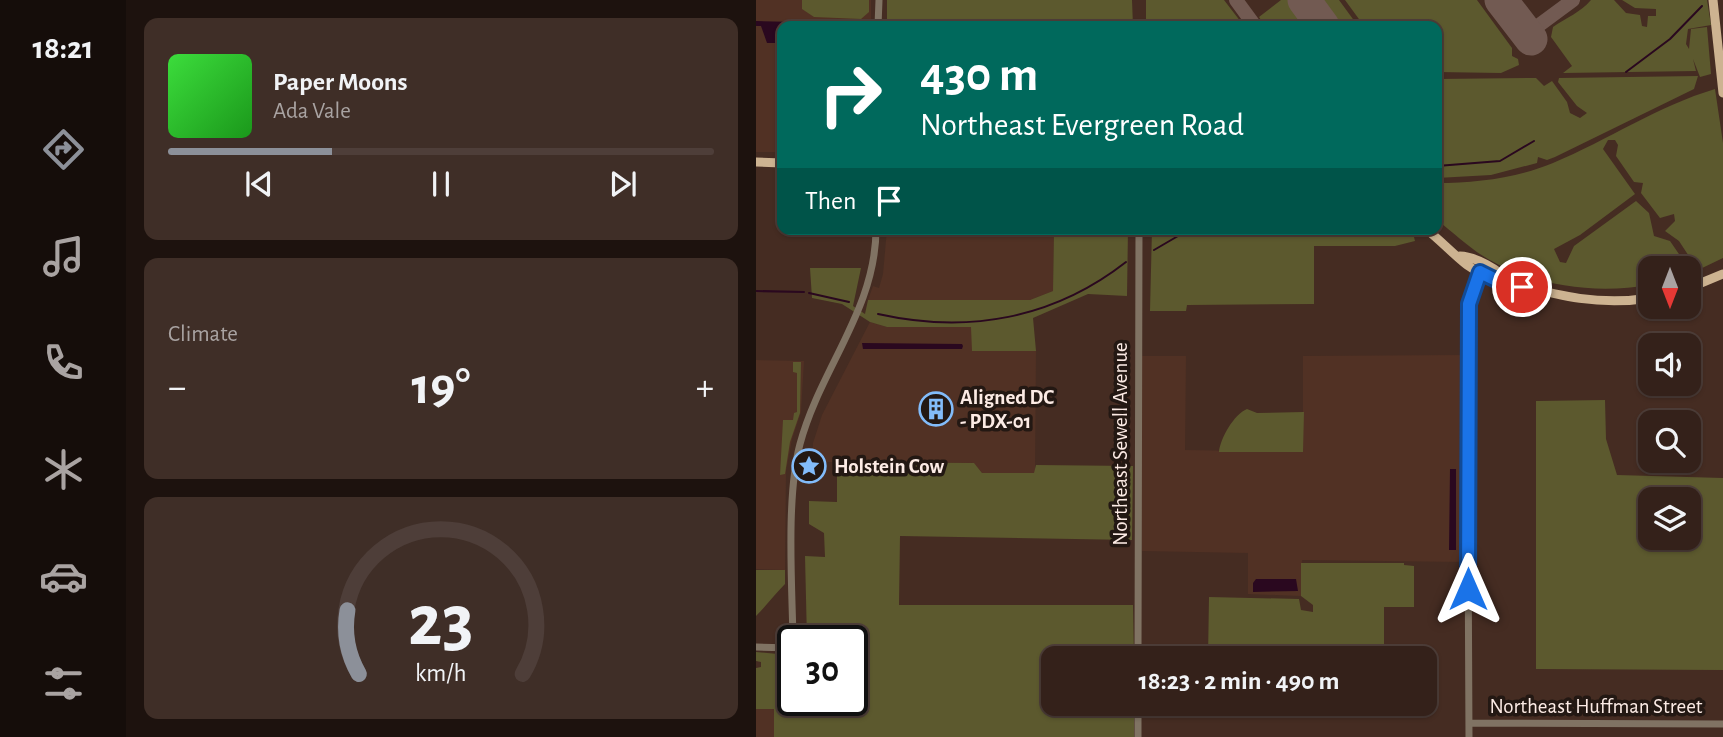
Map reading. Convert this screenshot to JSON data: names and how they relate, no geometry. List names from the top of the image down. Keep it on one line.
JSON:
{"streets":{"street":["Northeast Sewell Avenue","Northeast Huffman Street"]},"places":{"building":["Aligned DC - PDX-01"],"place":["Holstein Cow"]},"north":"bottom","page":{"tabs":"18:21","turn":["430 m","Northeast Evergreen Road"],"song":["Paper Moons","Ada Vale"],"then":"Then","tile":"Climate","heat":["−","19°","+"],"limit":"30","trip":"18:23 · 2 min · 490 m","gauge":["23","km/h"]}}
